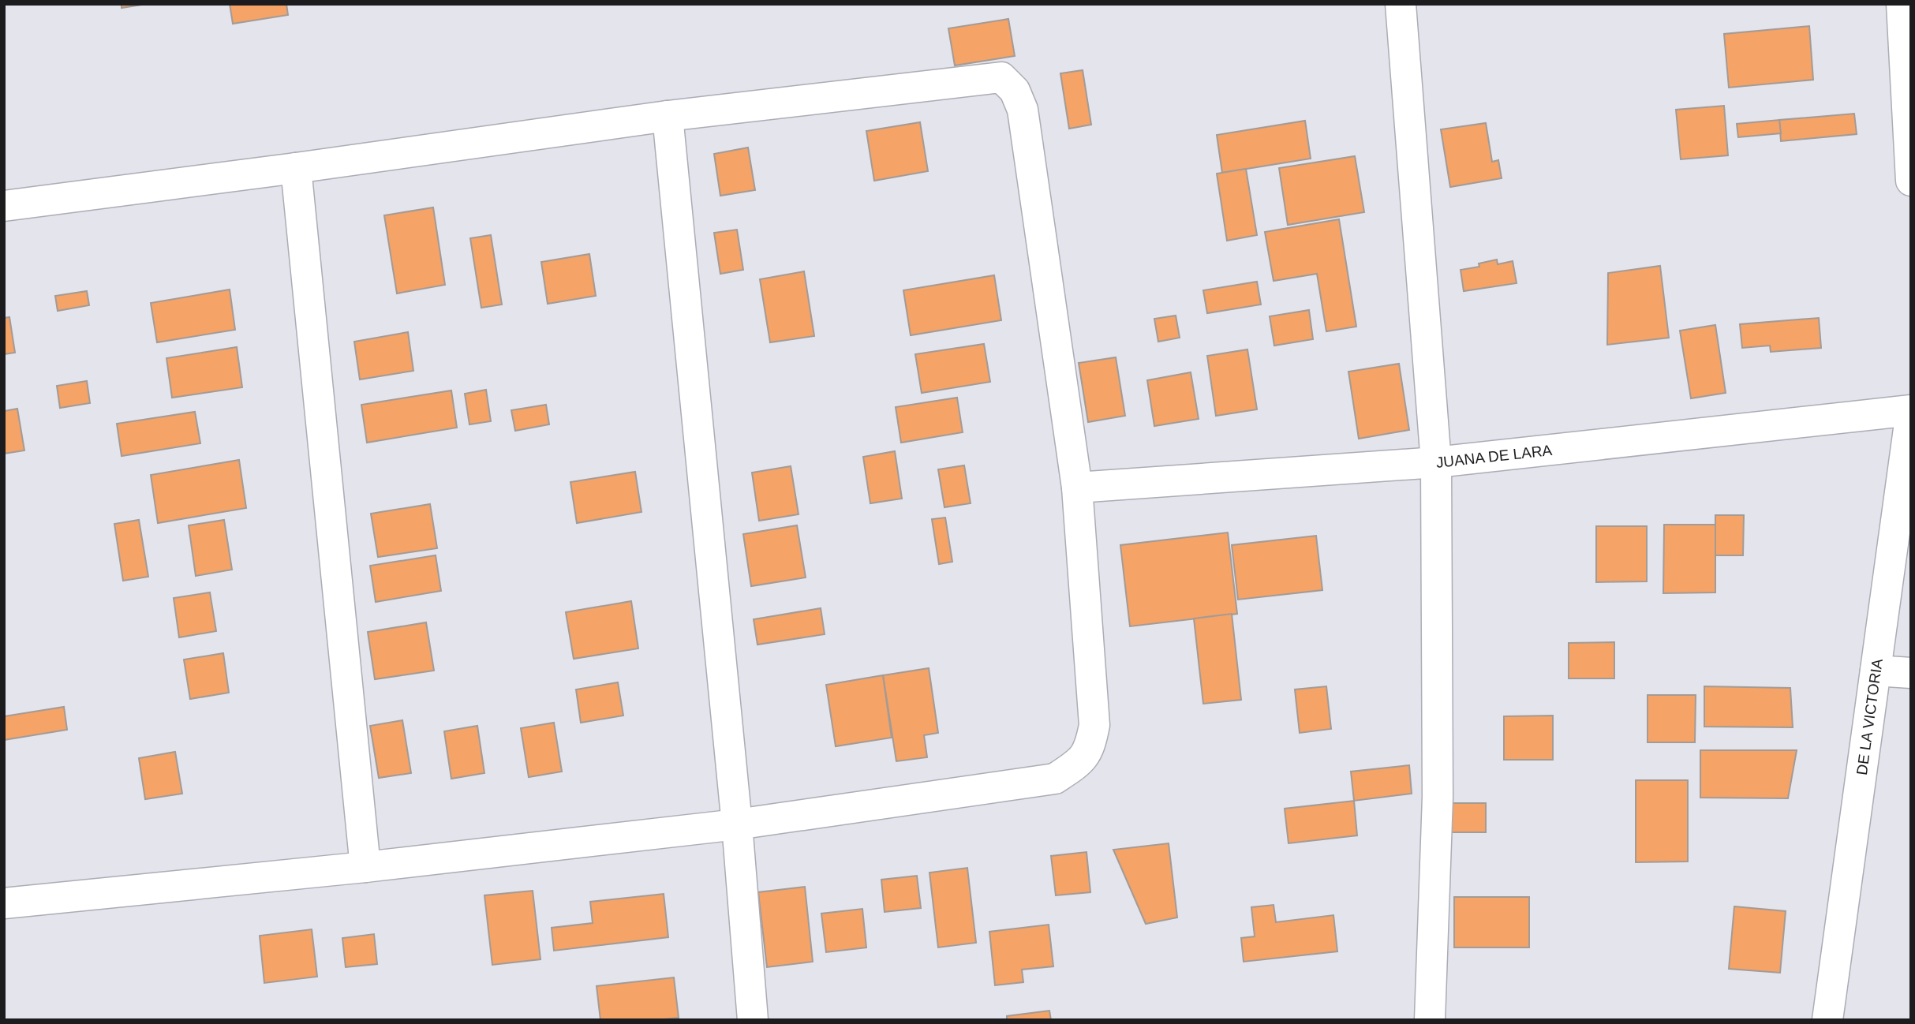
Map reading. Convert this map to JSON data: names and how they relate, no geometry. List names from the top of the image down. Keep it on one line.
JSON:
{"streets":{"street":["JUANA DE LARA","DE LA VICTORIA"]},"crossings":[["JUANA DE LARA","DE LA VICTORIA"]]}
